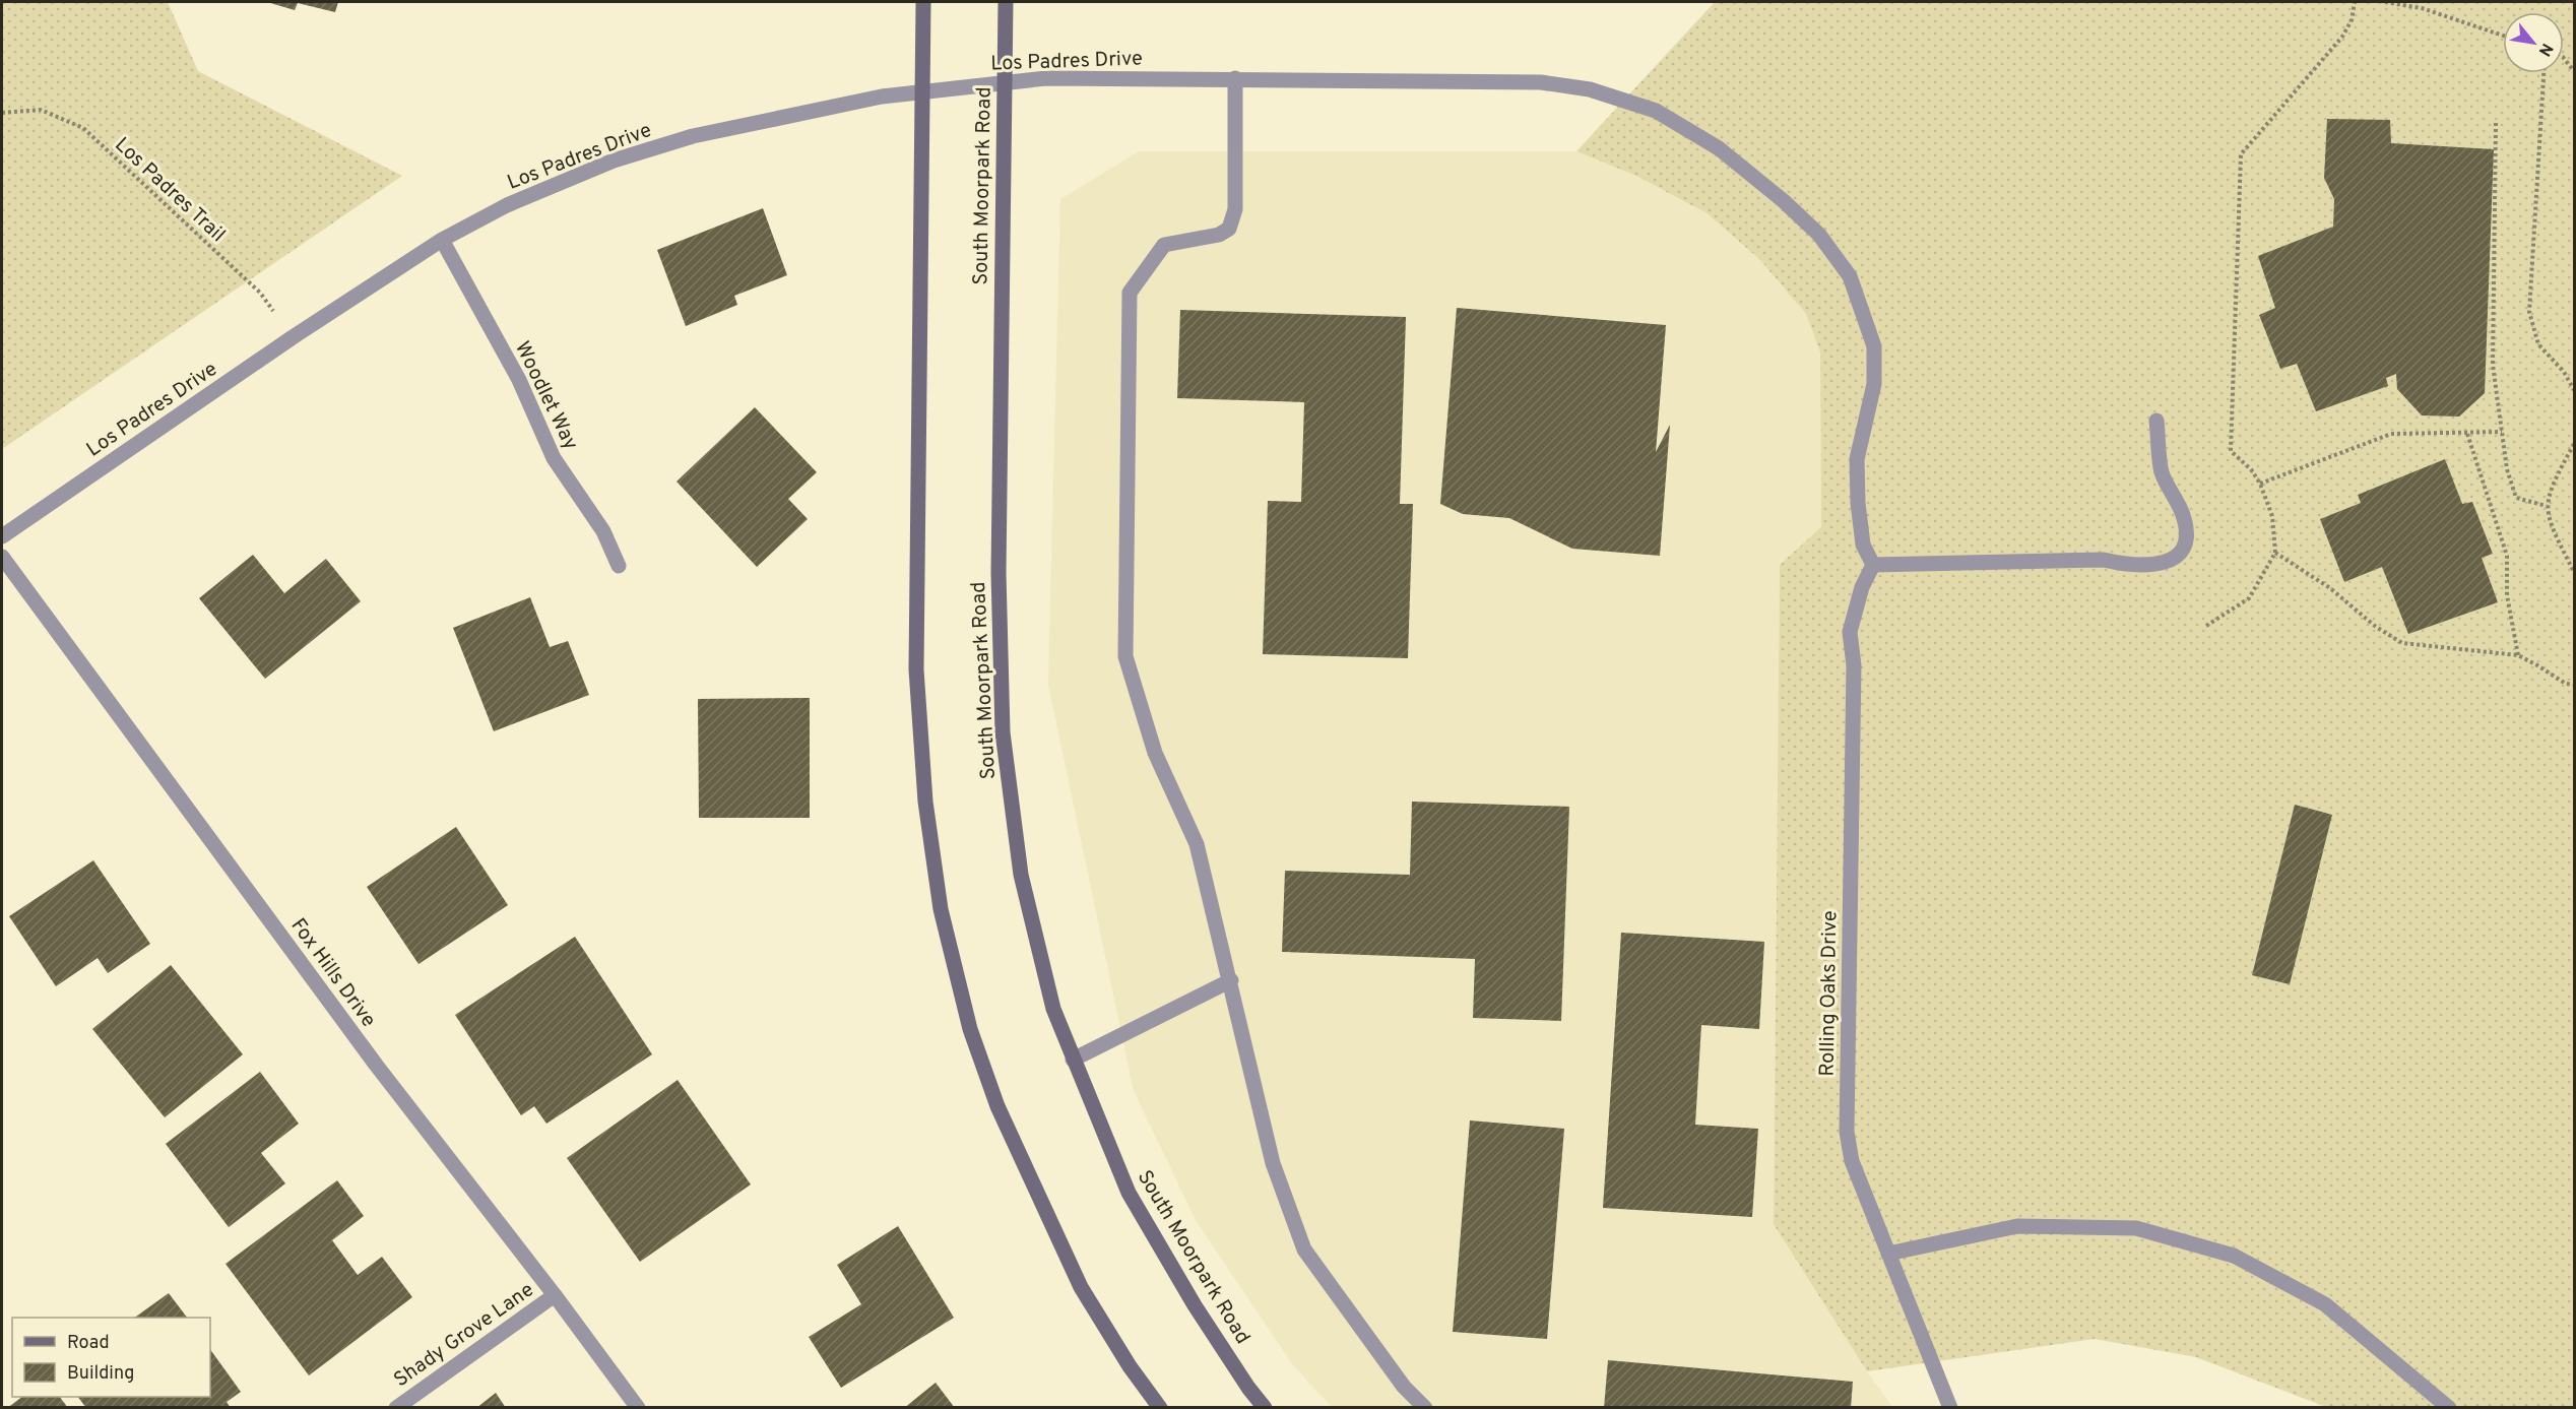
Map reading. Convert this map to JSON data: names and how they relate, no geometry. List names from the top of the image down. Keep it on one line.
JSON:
{"streets":{"street":["Los Padres Drive","South Moorpark Road","Woodlet Way","Fox Hills Drive","Rolling Oaks Drive","Shady Grove Lane"],"path":["Los Padres Trail"]},"crossings":[["Los Padres Drive","South Moorpark Road"],["Los Padres Drive","Los Padres Trail"],["Los Padres Drive","Woodlet Way"],["Los Padres Drive","Rolling Oaks Drive"],["Fox Hills Drive","Shady Grove Lane"]],"legend":["Road","Building"],"north":"bottom right"}
